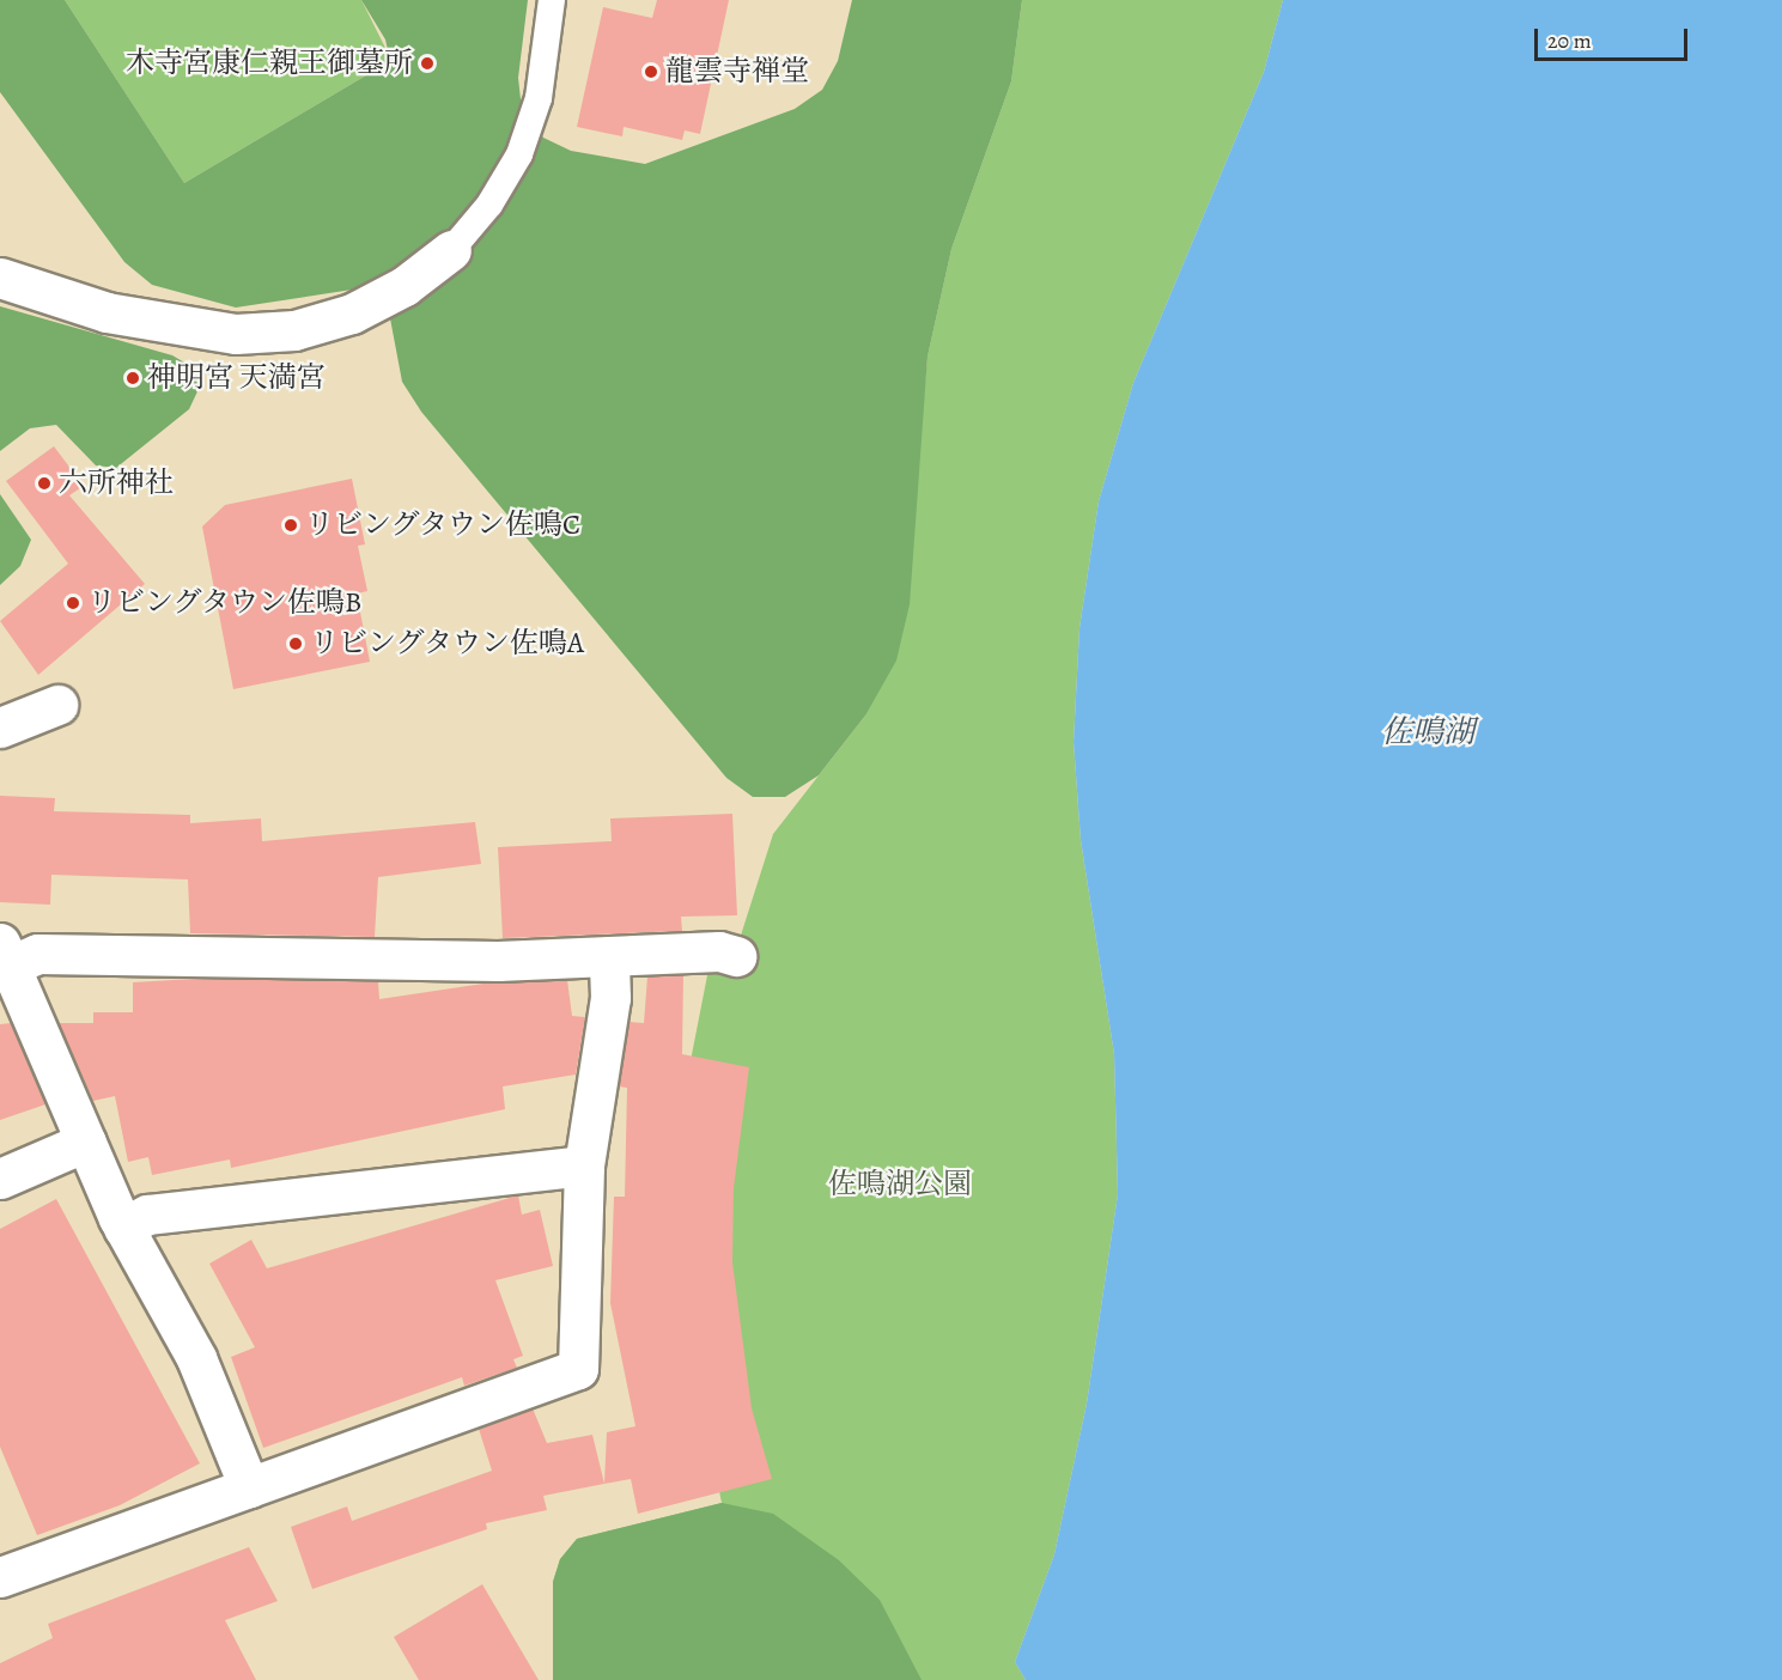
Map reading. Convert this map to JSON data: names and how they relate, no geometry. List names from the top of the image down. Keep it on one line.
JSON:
{"water":["佐鳴湖"],"parks":["佐鳴湖公園"],"places":["木寺宮康仁親王御墓所","龍雲寺禅堂","神明宮 天満宮","六所神社","リビングタウン佐鳴C","リビングタウン佐鳴B","リビングタウン佐鳴A"],"scale_bar":"20 m"}
